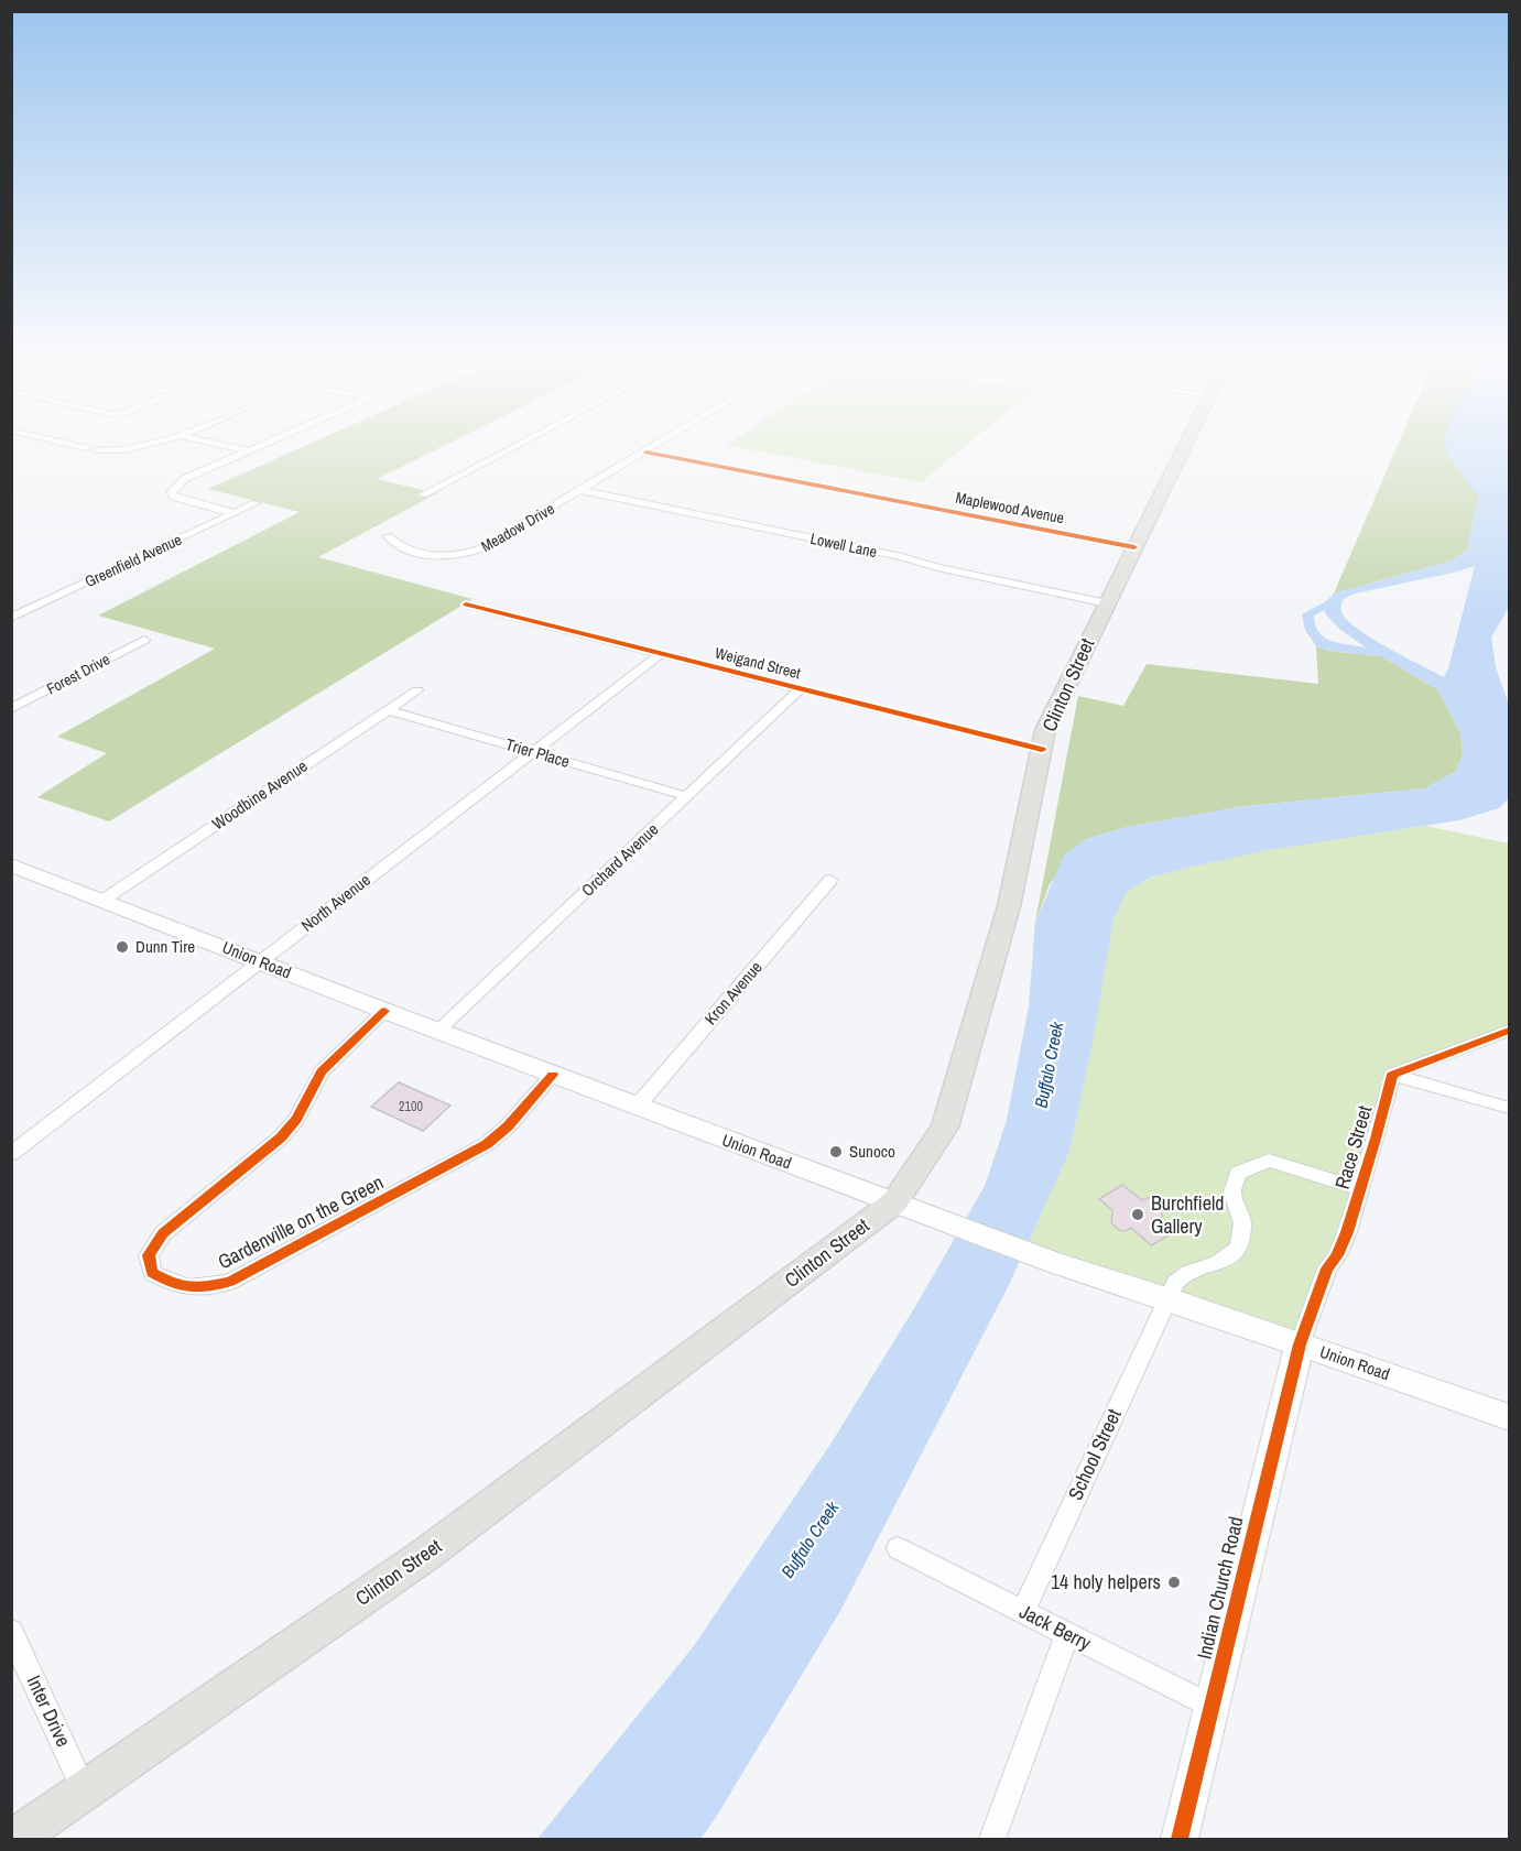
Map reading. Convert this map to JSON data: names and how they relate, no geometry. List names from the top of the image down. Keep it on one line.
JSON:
{"streets":{"main road":["Clinton Street","Union Road","Indian Church Road"],"street":["Maplewood Avenue","Meadow Drive","Lowell Lane","Greenfield Avenue","Weigand Street","Forest Drive","Trier Place","Woodbine Avenue","Orchard Avenue","North Avenue","Kron Avenue","Race Street","Gardenville on the Green","School Street","Jack Berry","Inter Drive"]},"crossings":[["Maplewood Avenue","Meadow Drive"],["Maplewood Avenue","Clinton Street"],["Meadow Drive","Lowell Lane"],["Lowell Lane","Clinton Street"],["Weigand Street","Clinton Street"],["Weigand Street","Orchard Avenue"],["Weigand Street","North Avenue"],["Clinton Street","Union Road"],["Clinton Street","Inter Drive"],["Trier Place","Woodbine Avenue"],["Trier Place","Orchard Avenue"],["Trier Place","North Avenue"],["Woodbine Avenue","Union Road"],["Orchard Avenue","Union Road"],["North Avenue","Union Road"],["Union Road","Kron Avenue"],["Union Road","Race Street"],["Union Road","Gardenville on the Green"],["Union Road","School Street"],["Union Road","Indian Church Road"],["Race Street","School Street"],["Race Street","Indian Church Road"],["School Street","Jack Berry"],["Indian Church Road","Jack Berry"]],"water":["Buffalo Creek"],"places":["Dunn Tire","Sunoco","Burchfield Gallery","14 holy helpers"],"house_numbers":["2100"]}
